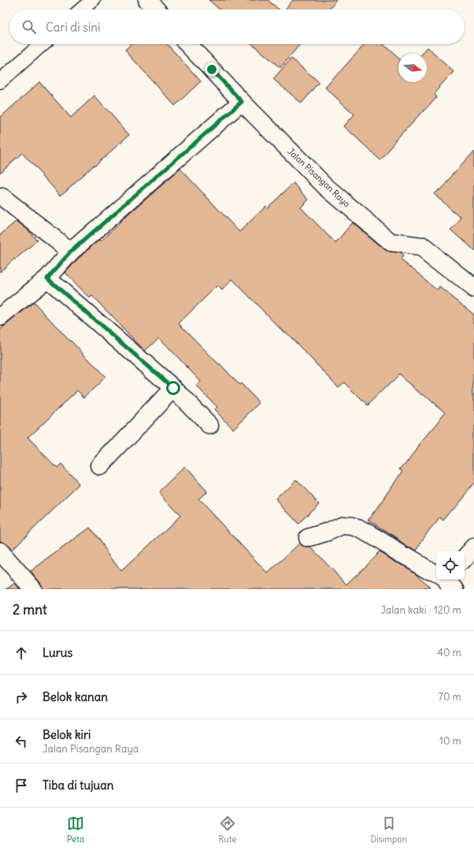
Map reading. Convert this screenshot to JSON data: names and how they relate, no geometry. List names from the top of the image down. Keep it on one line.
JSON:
{"streets":{"street":["Jalan Pisangan Raya"]},"north":"right","page":{"search":"Cari di sini","heading":["2 mnt","Jalan kaki · 120 m"],"list":[["Lurus","40 m"],["Belok kanan","70 m"],["Belok kiri","Jalan Pisangan Raya","10 m"],"Tiba di tujuan"],"nav":["Peta","Rute","Disimpan"]}}
